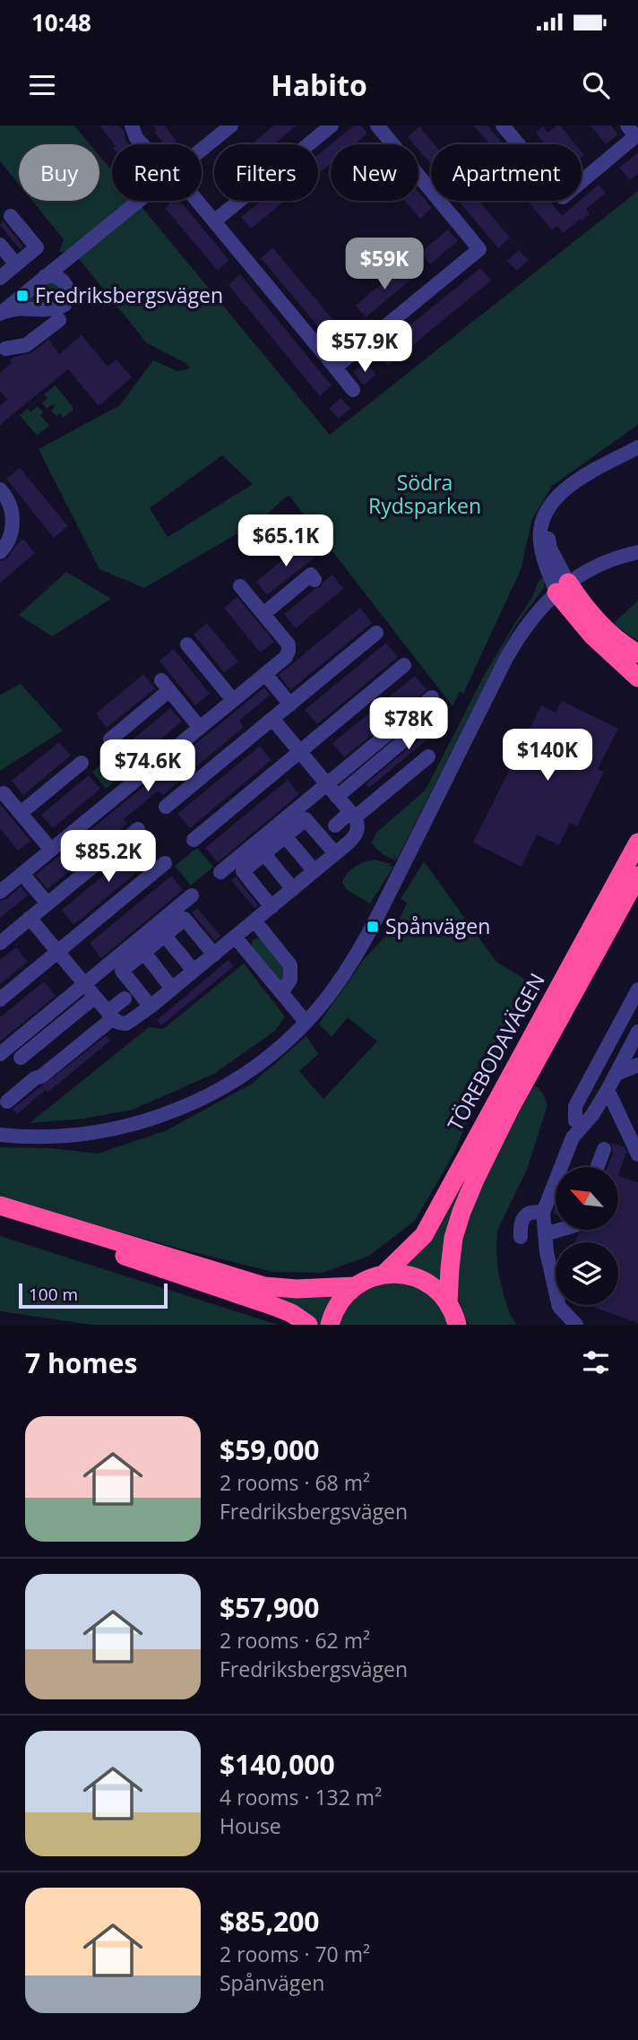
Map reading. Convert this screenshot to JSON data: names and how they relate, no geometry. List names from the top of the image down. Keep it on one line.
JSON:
{"streets":{"highway":["TÖREBODAVÄGEN"]},"parks":["Södra Rydsparken"],"places":{"transit":["Fredriksbergsvägen","Spånvägen"]},"scale_bar":"100 m","north":"top left","page":{"status":"10:48","header":"Habito","chip":["Buy","Rent","Filters","New","Apartment"],"price":["$59K","$57.9K","$65.1K","$78K","$140K","$74.6K","$85.2K"],"scale":"100 m","heading":"7 homes","list":[{"name":"$59,000","note":"2 rooms · 68 m² · Fredriksbergsvägen"},{"name":"$57,900","note":"2 rooms · 62 m² · Fredriksbergsvägen"},{"name":"$140,000","note":"4 rooms · 132 m² · House"},{"name":"$85,200","note":"2 rooms · 70 m² · Spånvägen"}]}}
